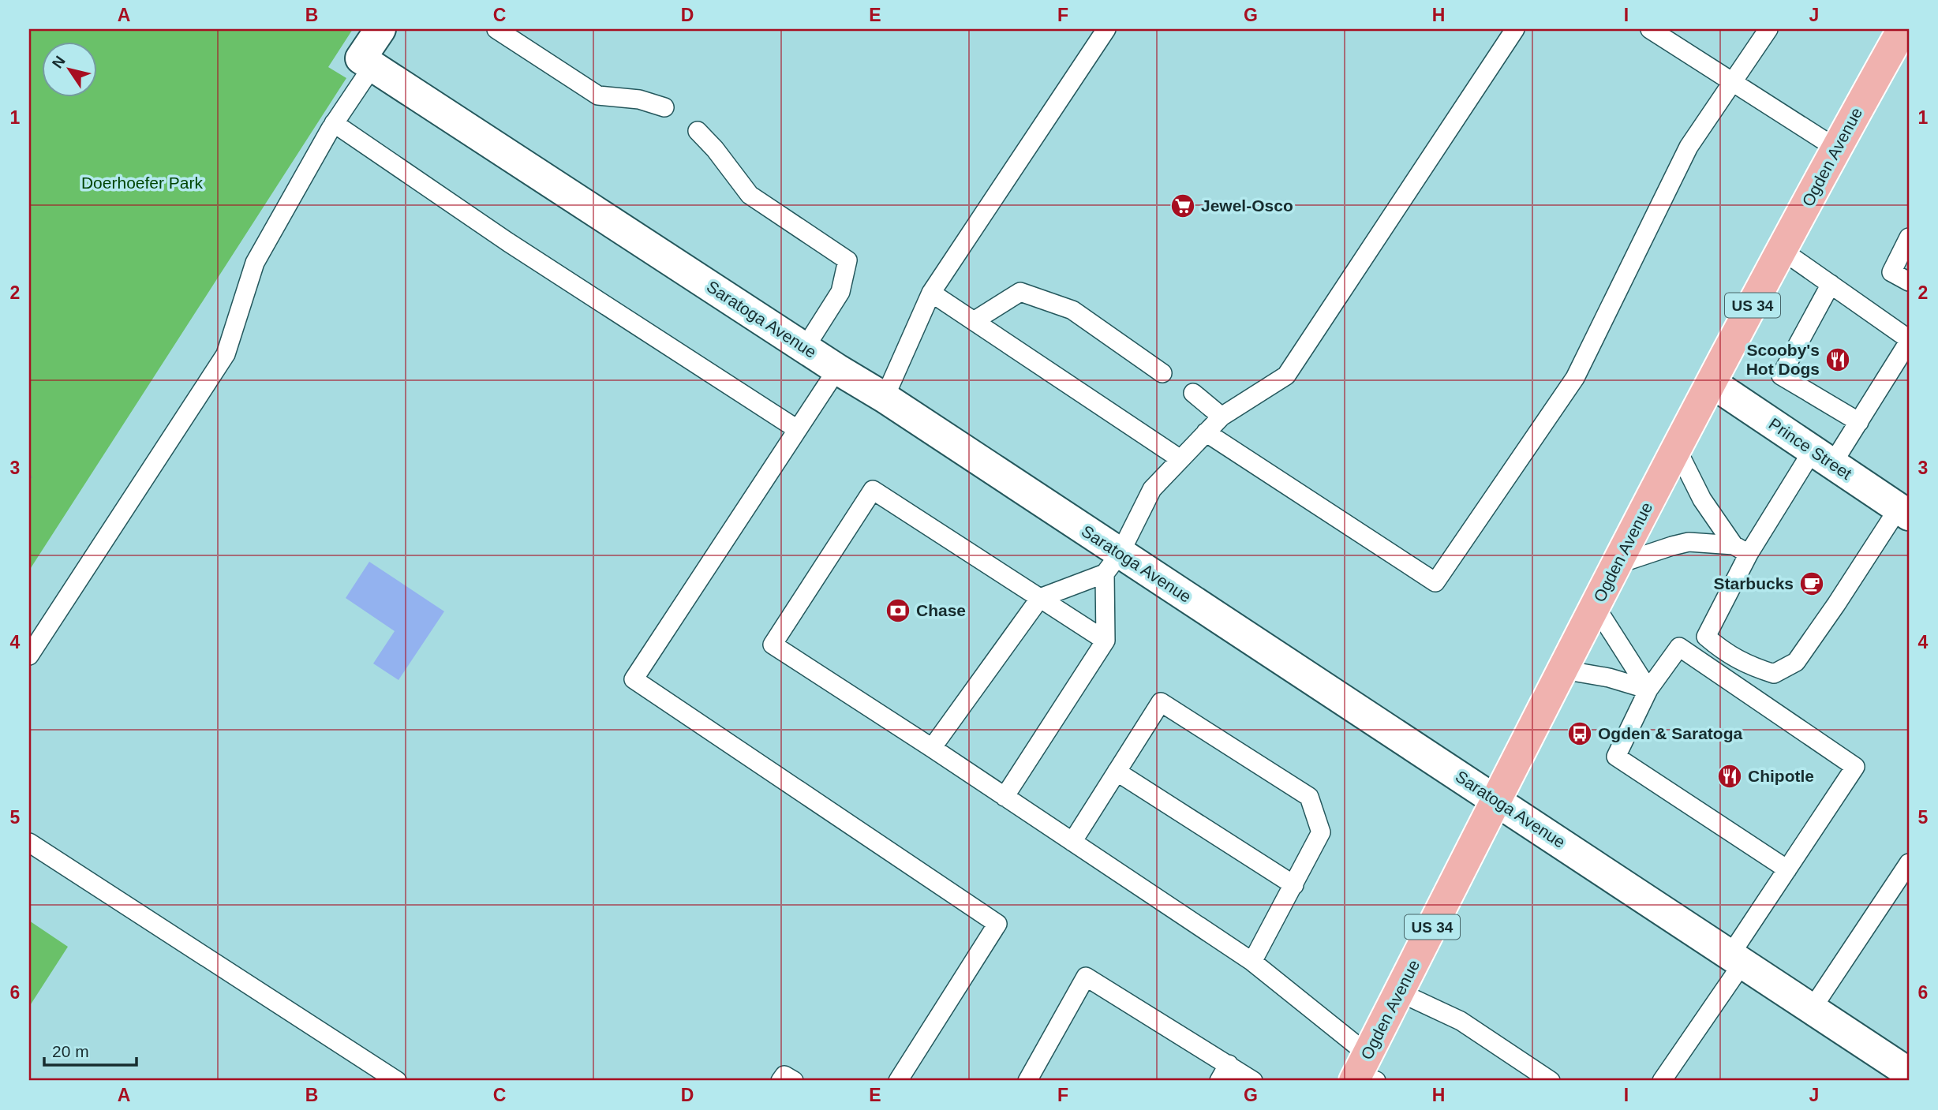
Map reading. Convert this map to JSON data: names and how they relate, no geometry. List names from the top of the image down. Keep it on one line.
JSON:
{"streets":{"main road":["Ogden Avenue","US 34"],"street":["Saratoga Avenue","Prince Street"]},"crossings":[["Ogden Avenue","Saratoga Avenue"],["Ogden Avenue","Prince Street"]],"parks":["Doerhoefer Park"],"places":{"supermarket":["Jewel-Osco"],"restaurant":["Scooby's Hot Dogs","Chipotle"],"cafe":["Starbucks"],"bank":["Chase"],"bus stop":["Ogden & Saratoga"]},"scale_bar":"20 m","north":"top left","grid":{"columns":["A","B","C","D","E","F","G","H","I","J"],"rows":["1","2","3","4","5","6"]}}
